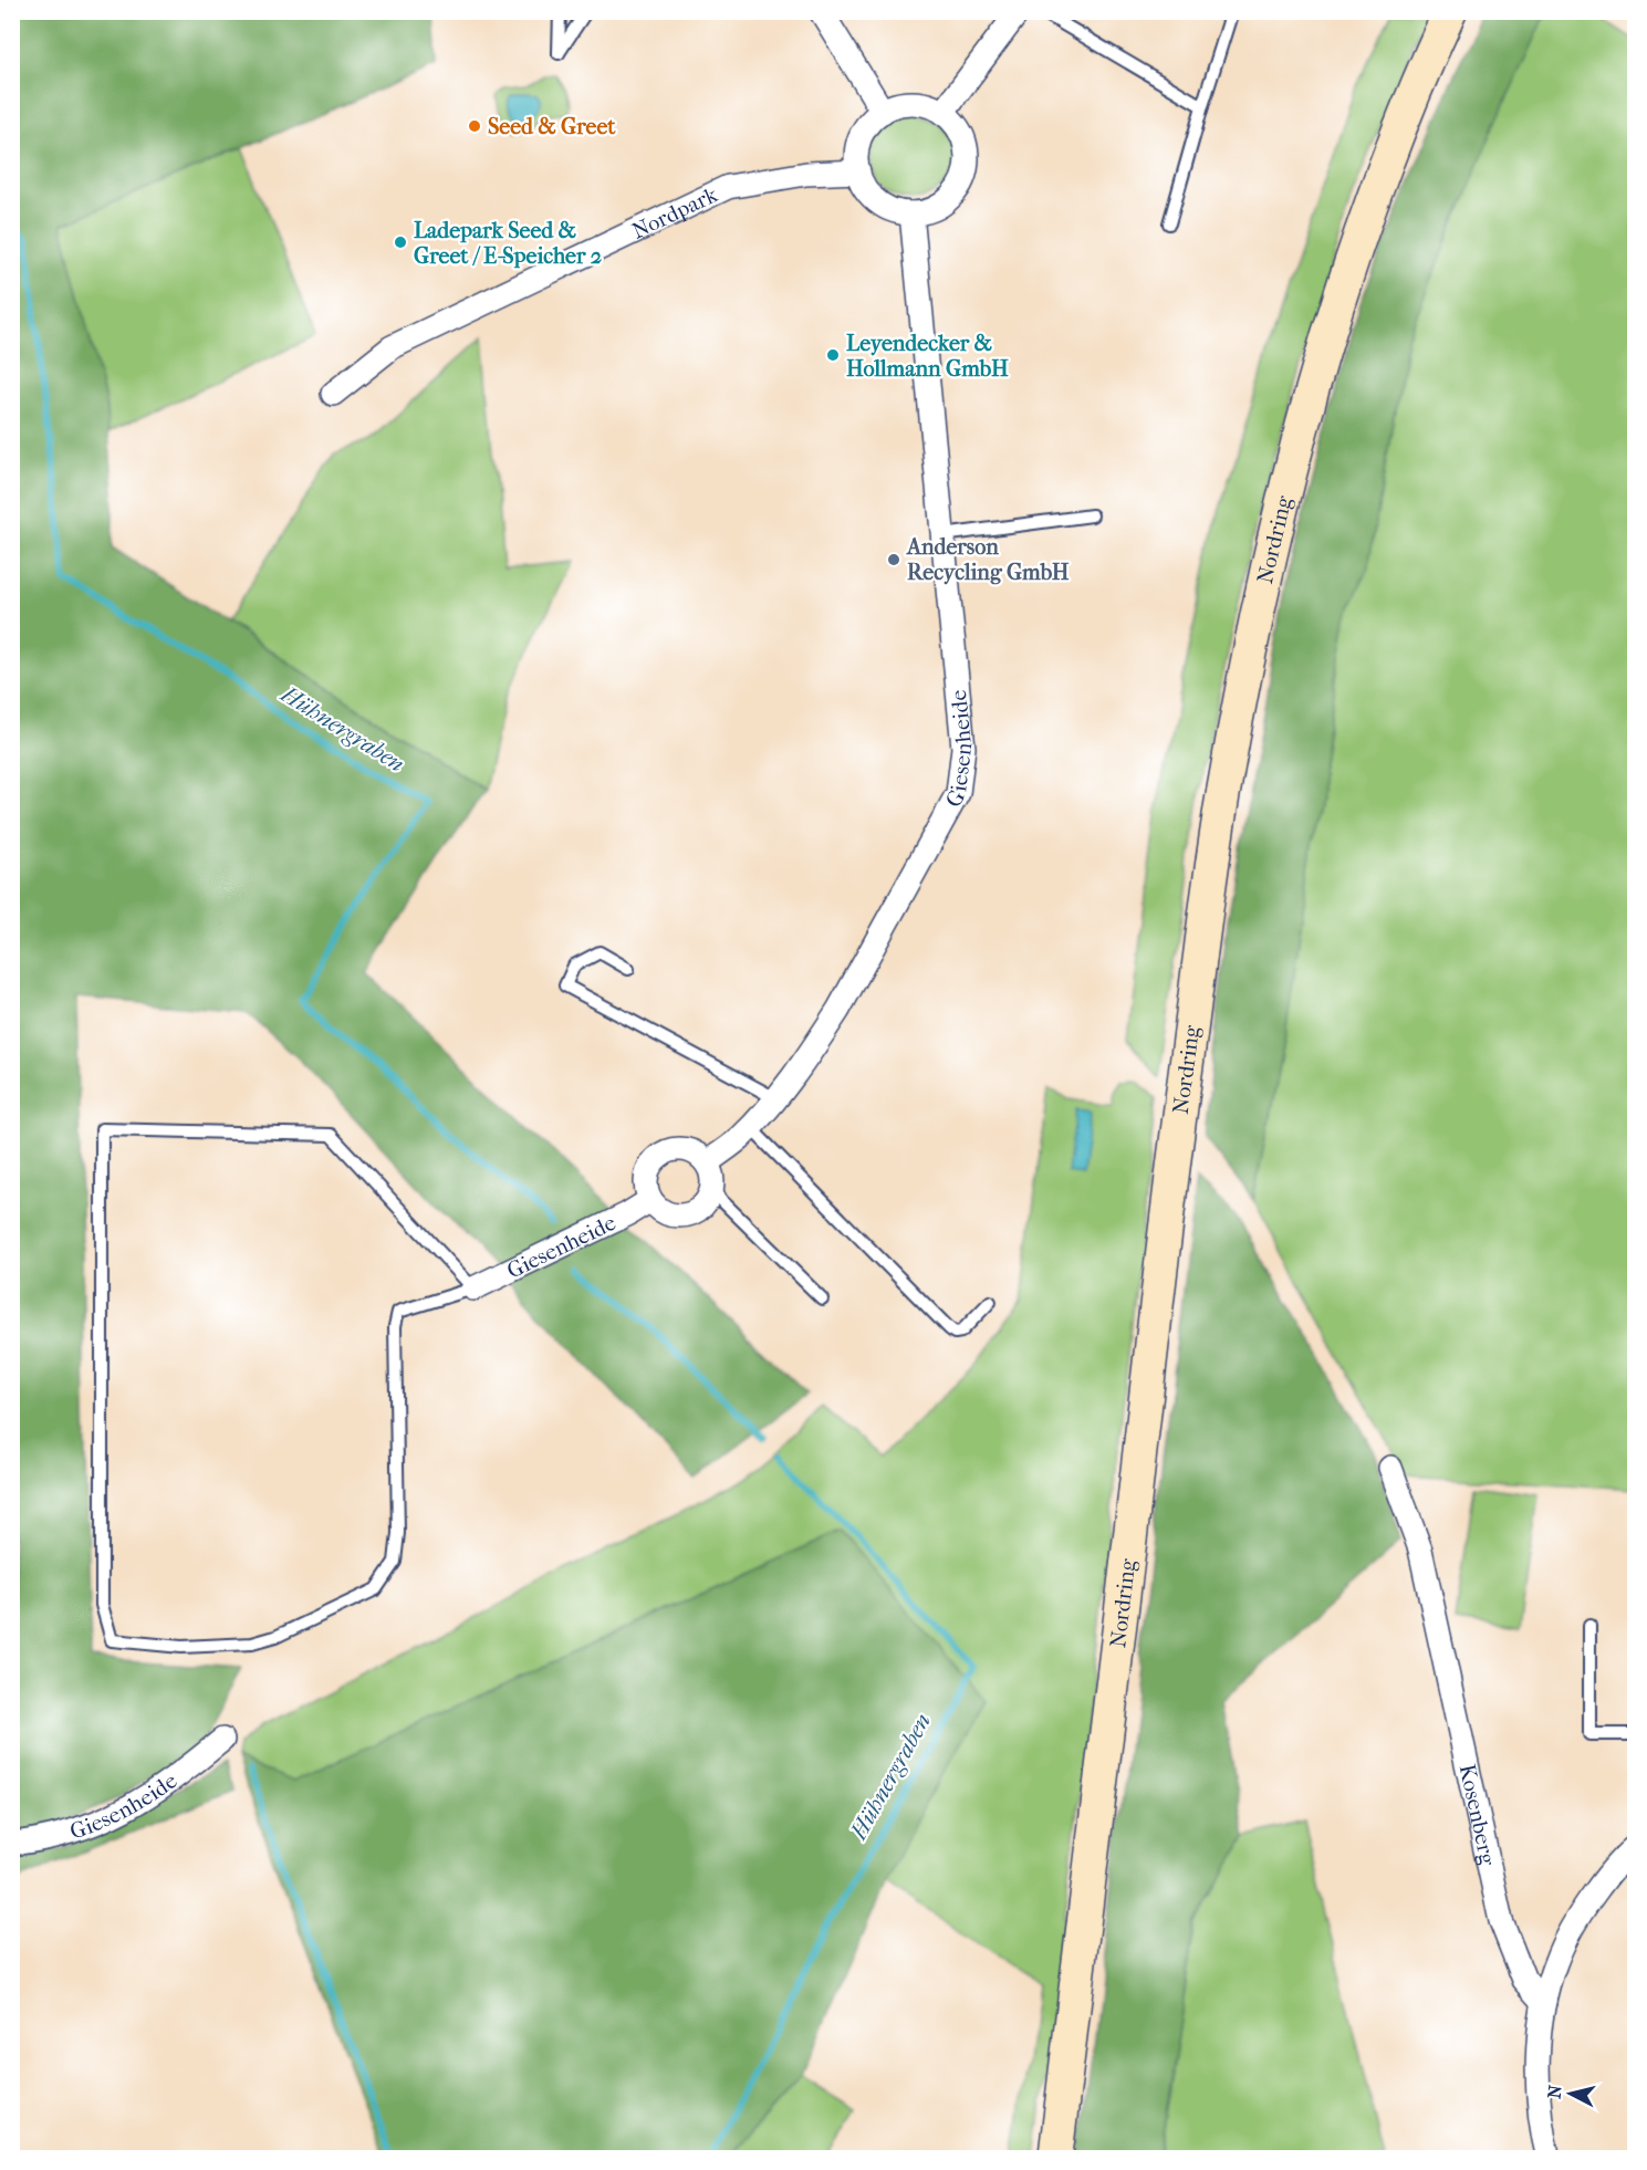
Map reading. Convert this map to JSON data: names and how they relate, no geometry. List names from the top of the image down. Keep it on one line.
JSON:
{"streets":{"main road":["Nordring"],"street":["Nordpark","Giesenheide","Kosenberg"]},"crossings":[["Nordpark","Giesenheide"]],"water":["Hühnergraben"],"places":["Seed & Greet","Ladepark Seed & Greet / E-Speicher 2","Leyendecker & Hollmann GmbH","Anderson Recycling GmbH"],"north":"left"}
